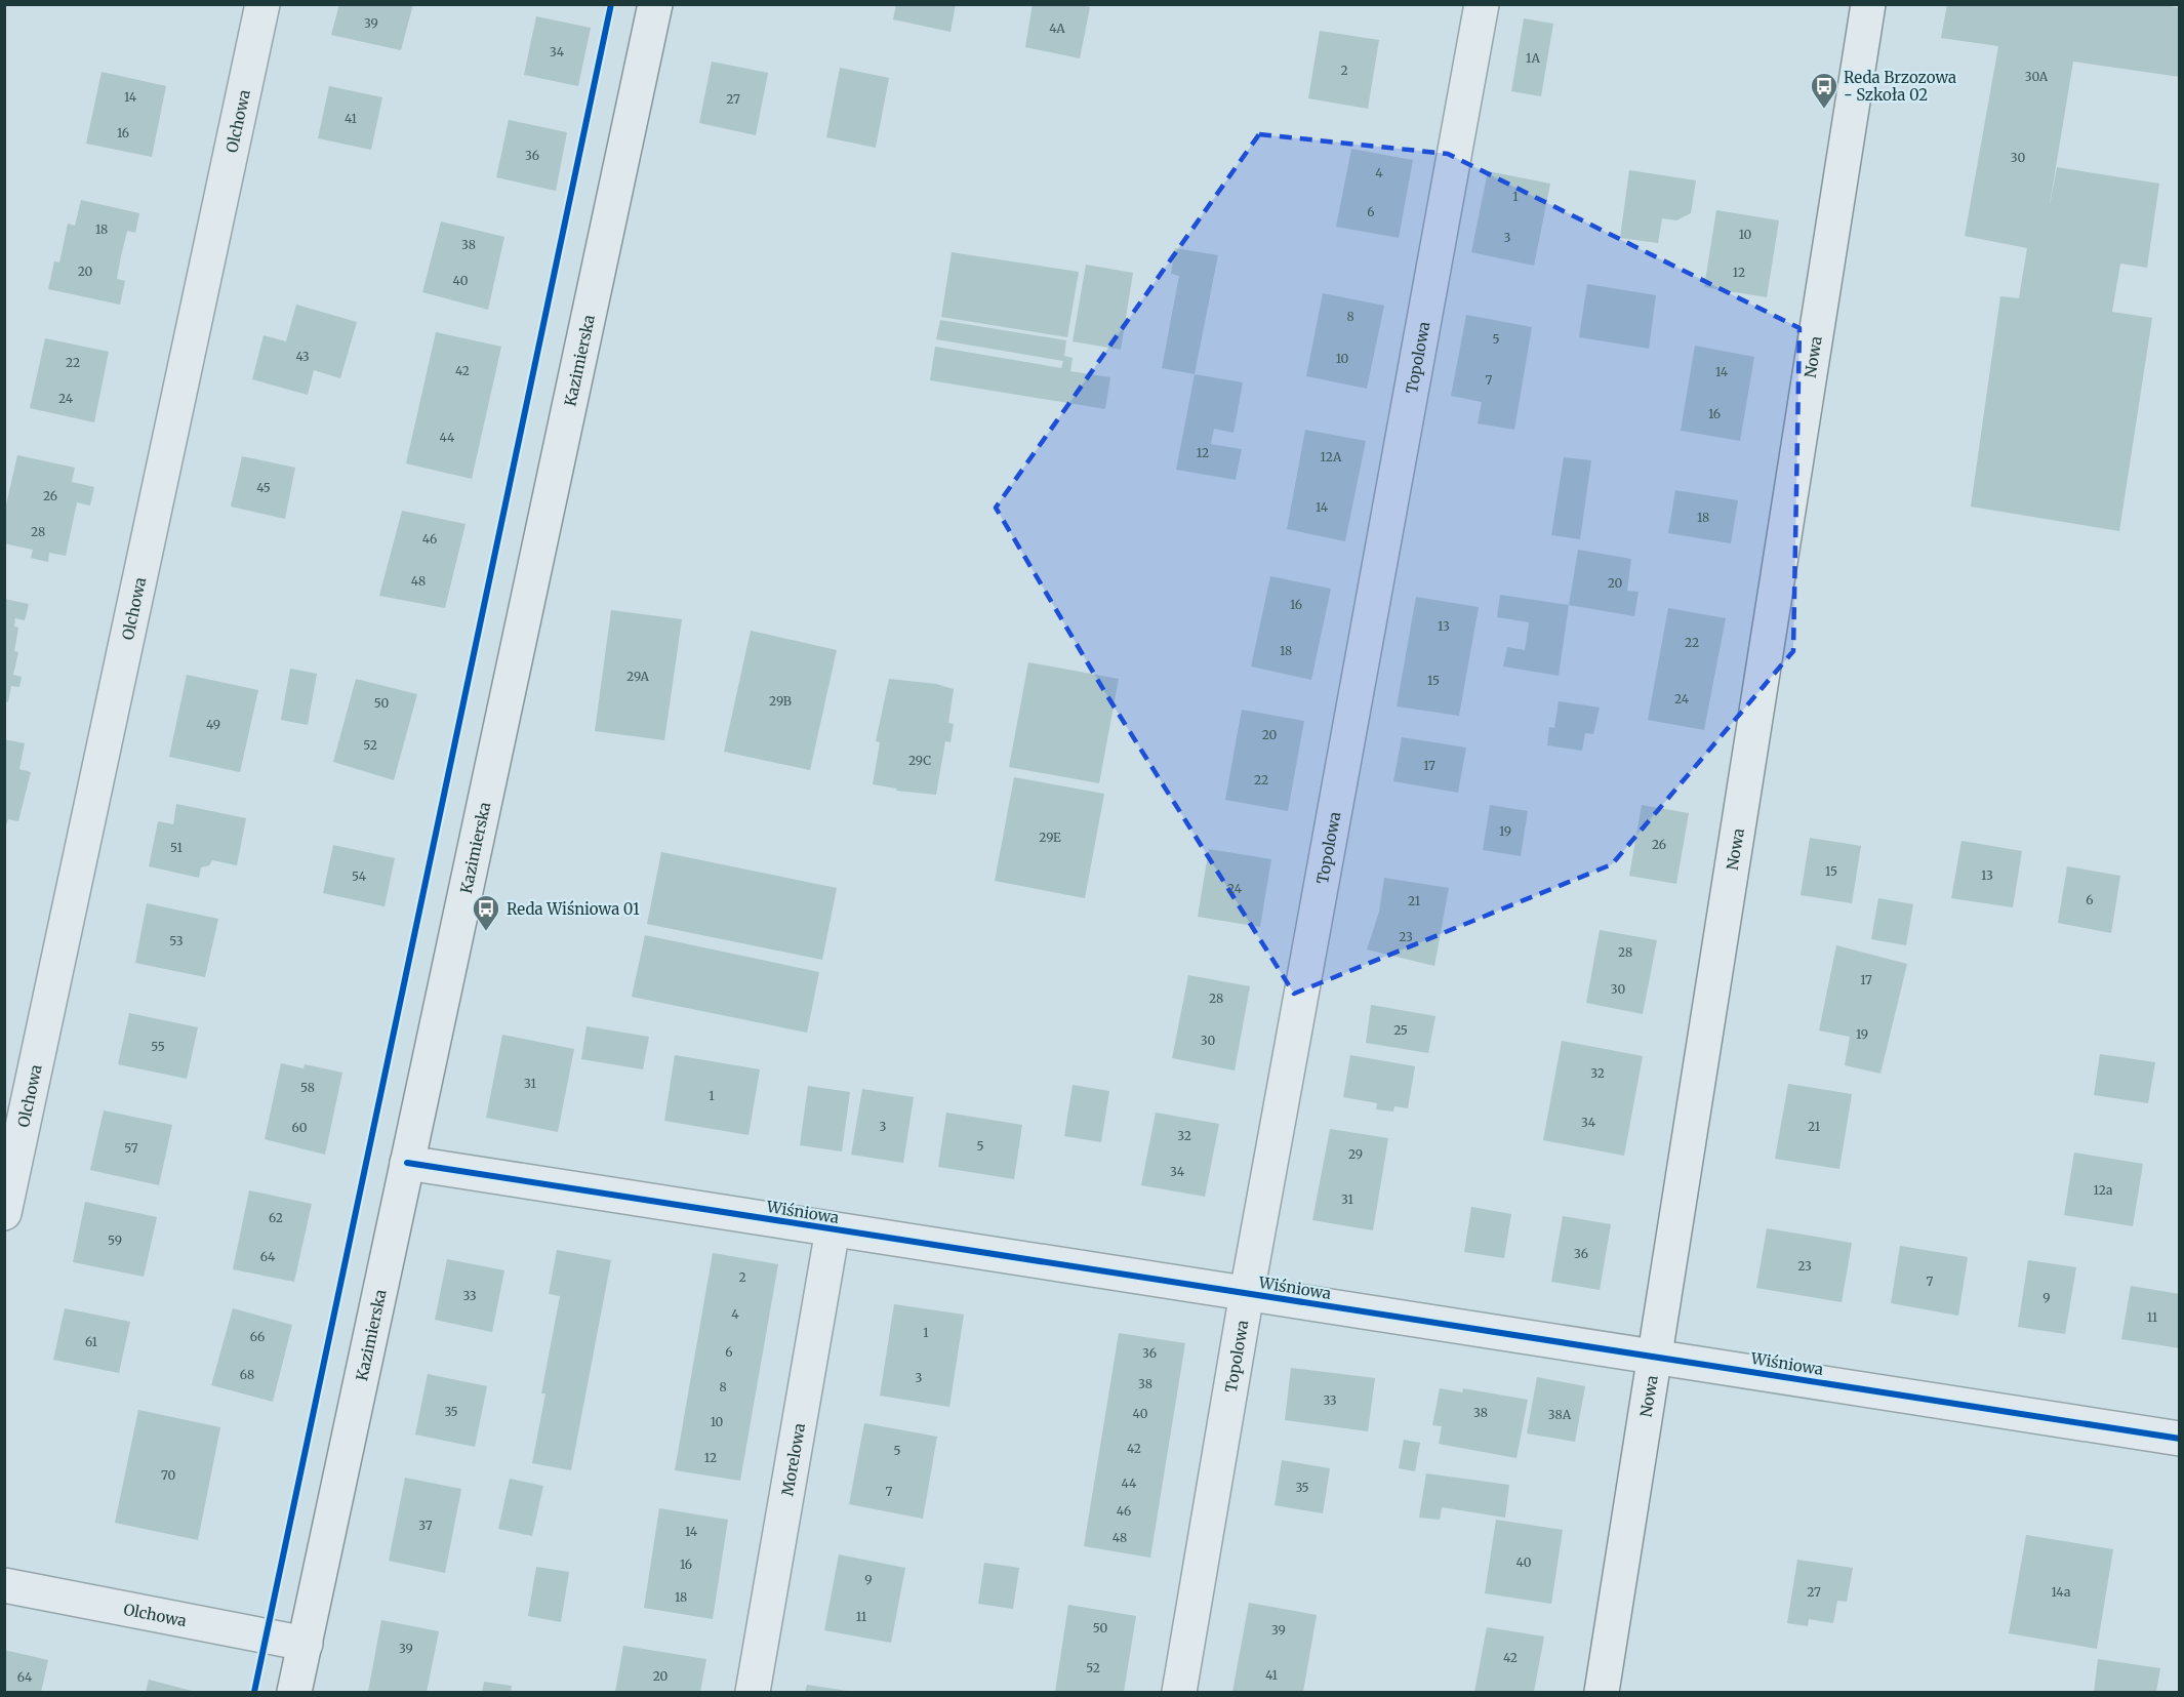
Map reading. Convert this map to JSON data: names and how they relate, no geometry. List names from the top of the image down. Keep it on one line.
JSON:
{"streets":{"street":["Olchowa","Nowa","Topolowa","Kazimierska","Wiśniowa","Morelowa"]},"crossings":[["Olchowa","Kazimierska"],["Nowa","Wiśniowa"],["Topolowa","Wiśniowa"],["Kazimierska","Wiśniowa"],["Wiśniowa","Morelowa"]],"places":{"bus stop":["Reda Brzozowa - Szkoła 02","Reda Wiśniowa 01"]},"house_numbers":["39","4A","34","1A","2","30A","14","27","41","16","36","30","4","1","6","18","10","3","38","20","12","40","8","5","43","10","22","42","14","7","24","16","44","12","12A","45","26","14","18","28","46","48","20","16","13","22","18","29A","15","24","29B","50","49","20","52","29C","17","22","19","29E","26","51","15","13","54","24","6","21","23","53","28","17","30","28","25","19","30","55","32","31","58","1","34","3","21","60","32","5","57","29","34","12a","31","62","59","36","64","23","2","7","33","9","4","11","1","66","61","6","36","68","3","38","8","33","35","38","40","38A","10","42","5","12","70","44","35","7","46","37","14","48","40","16","9","27","14a","18","11","50","39","39","42","52","41","20","64"]}
